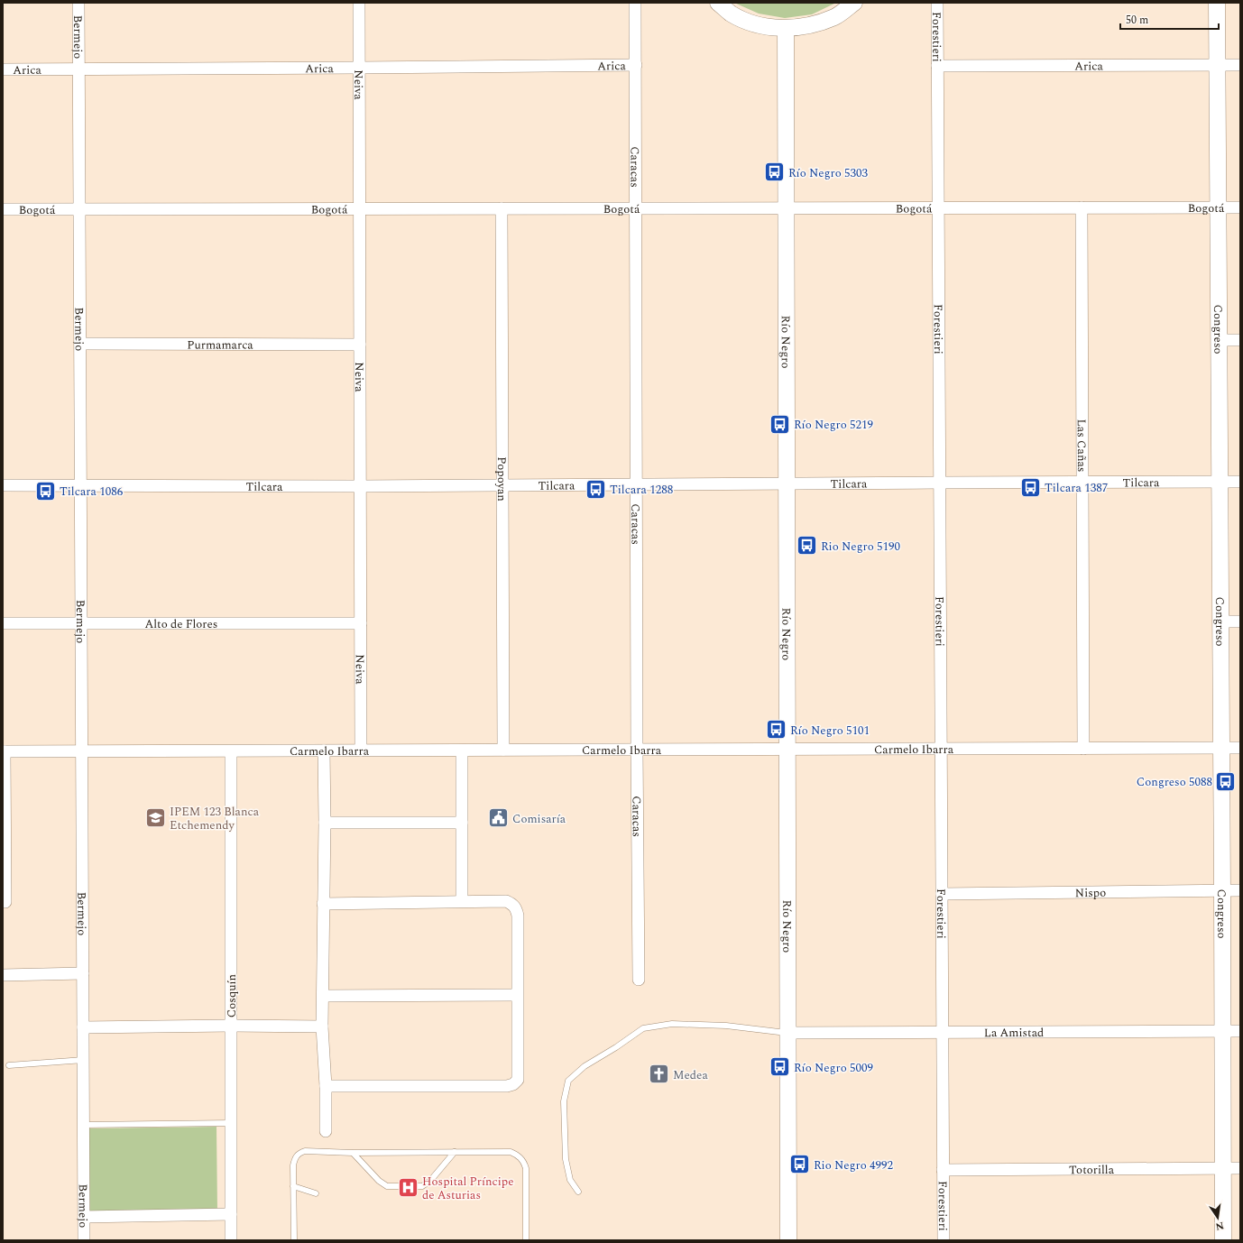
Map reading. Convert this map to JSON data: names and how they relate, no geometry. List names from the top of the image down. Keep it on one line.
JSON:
{"streets":{"main road":["Congreso","Río Negro"],"street":["Bermejo","Forestieri","Arica","Neiva","Caracas","Bogotá","Purmamarca","Las Cañas","Popoyan","Tilcara","Alto de Flores","Carmelo Ibarra","Nispo","Cosquín","La Amistad","Totorilla"]},"crossings":[["Bermejo","Arica"],["Bermejo","Bogotá"],["Bermejo","Purmamarca"],["Bermejo","Tilcara"],["Bermejo","Alto de Flores"],["Bermejo","Carmelo Ibarra"],["Forestieri","Arica"],["Forestieri","Bogotá"],["Forestieri","Tilcara"],["Forestieri","Carmelo Ibarra"],["Forestieri","Nispo"],["Forestieri","La Amistad"],["Forestieri","Totorilla"],["Arica","Neiva"],["Arica","Caracas"],["Arica","Congreso"],["Neiva","Bogotá"],["Neiva","Purmamarca"],["Neiva","Tilcara"],["Neiva","Alto de Flores"],["Neiva","Carmelo Ibarra"],["Caracas","Bogotá"],["Caracas","Tilcara"],["Caracas","Carmelo Ibarra"],["Bogotá","Congreso"],["Bogotá","Río Negro"],["Bogotá","Las Cañas"],["Bogotá","Popoyan"],["Congreso","Tilcara"],["Congreso","Carmelo Ibarra"],["Congreso","Nispo"],["Congreso","La Amistad"],["Congreso","Totorilla"],["Río Negro","Tilcara"],["Río Negro","Carmelo Ibarra"],["Río Negro","La Amistad"],["Las Cañas","Tilcara"],["Las Cañas","Carmelo Ibarra"],["Popoyan","Tilcara"],["Popoyan","Carmelo Ibarra"],["Carmelo Ibarra","Cosquín"]],"places":{"bus stop":["Río Negro 5303","Río Negro 5219","Tilcara 1387","Tilcara 1288","Tilcara 1086","Rio Negro 5190","Río Negro 5101","Congreso 5088","Río Negro 5009","Rio Negro 4992"],"school or university":["IPEM 123 Blanca Etchemendy"],"public building":["Comisaría"],"church":["Medea"],"hospital":["Hospital Príncipe de Asturias"]},"scale_bar":"50 m","north":"bottom"}
